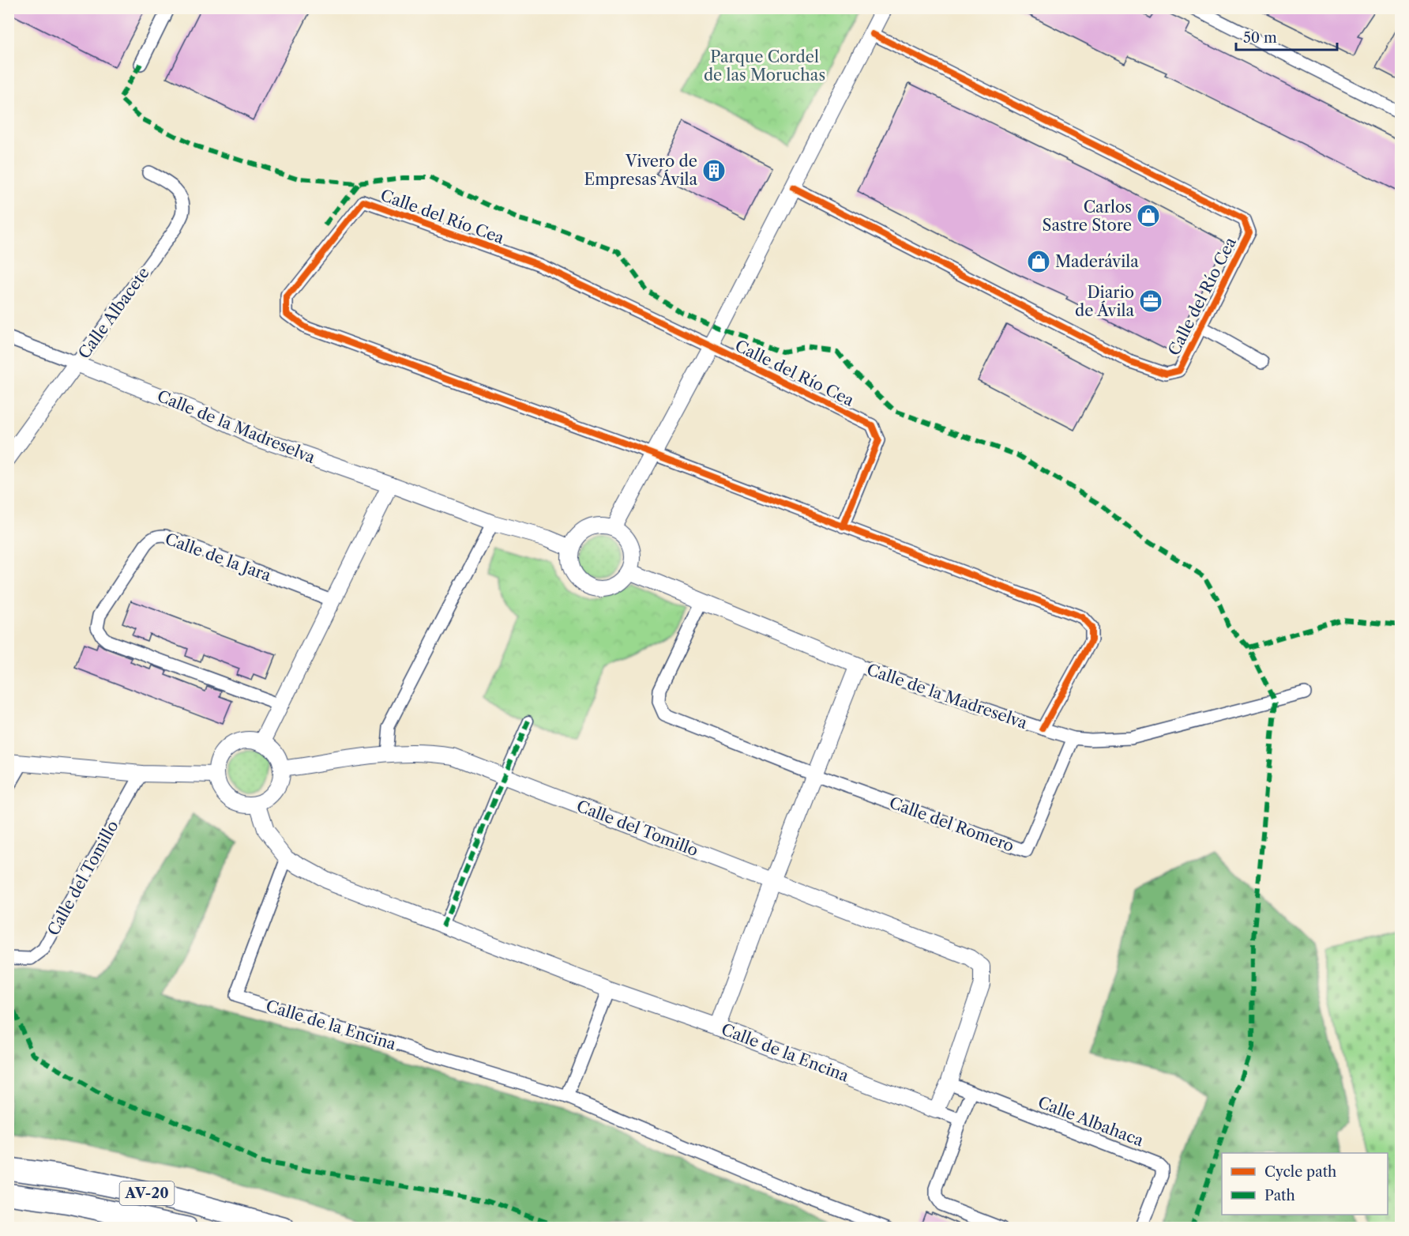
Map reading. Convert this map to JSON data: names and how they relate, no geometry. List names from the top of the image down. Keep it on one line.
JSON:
{"streets":{"highway":["AV-20"],"street":["Calle del Río Cea","Calle Albacete","Calle de la Madreselva","Calle de la Jara","Calle del Romero","Calle del Tomillo","Calle de la Encina","Calle Albahaca"]},"crossings":[["Calle del Río Cea","Calle de la Madreselva"],["Calle Albacete","Calle de la Madreselva"],["Calle de la Madreselva","Calle del Romero"],["Calle del Tomillo","Calle de la Encina"],["Calle del Tomillo","Calle Albahaca"]],"parks":["Parque Cordel de las Moruchas"],"places":{"building":["Vivero de Empresas Ávila"],"shop":["Carlos Sastre Store","Maderávila"],"office":["Diario de Ávila"]},"legend":["Cycle path","Path"],"scale_bar":"50 m"}
